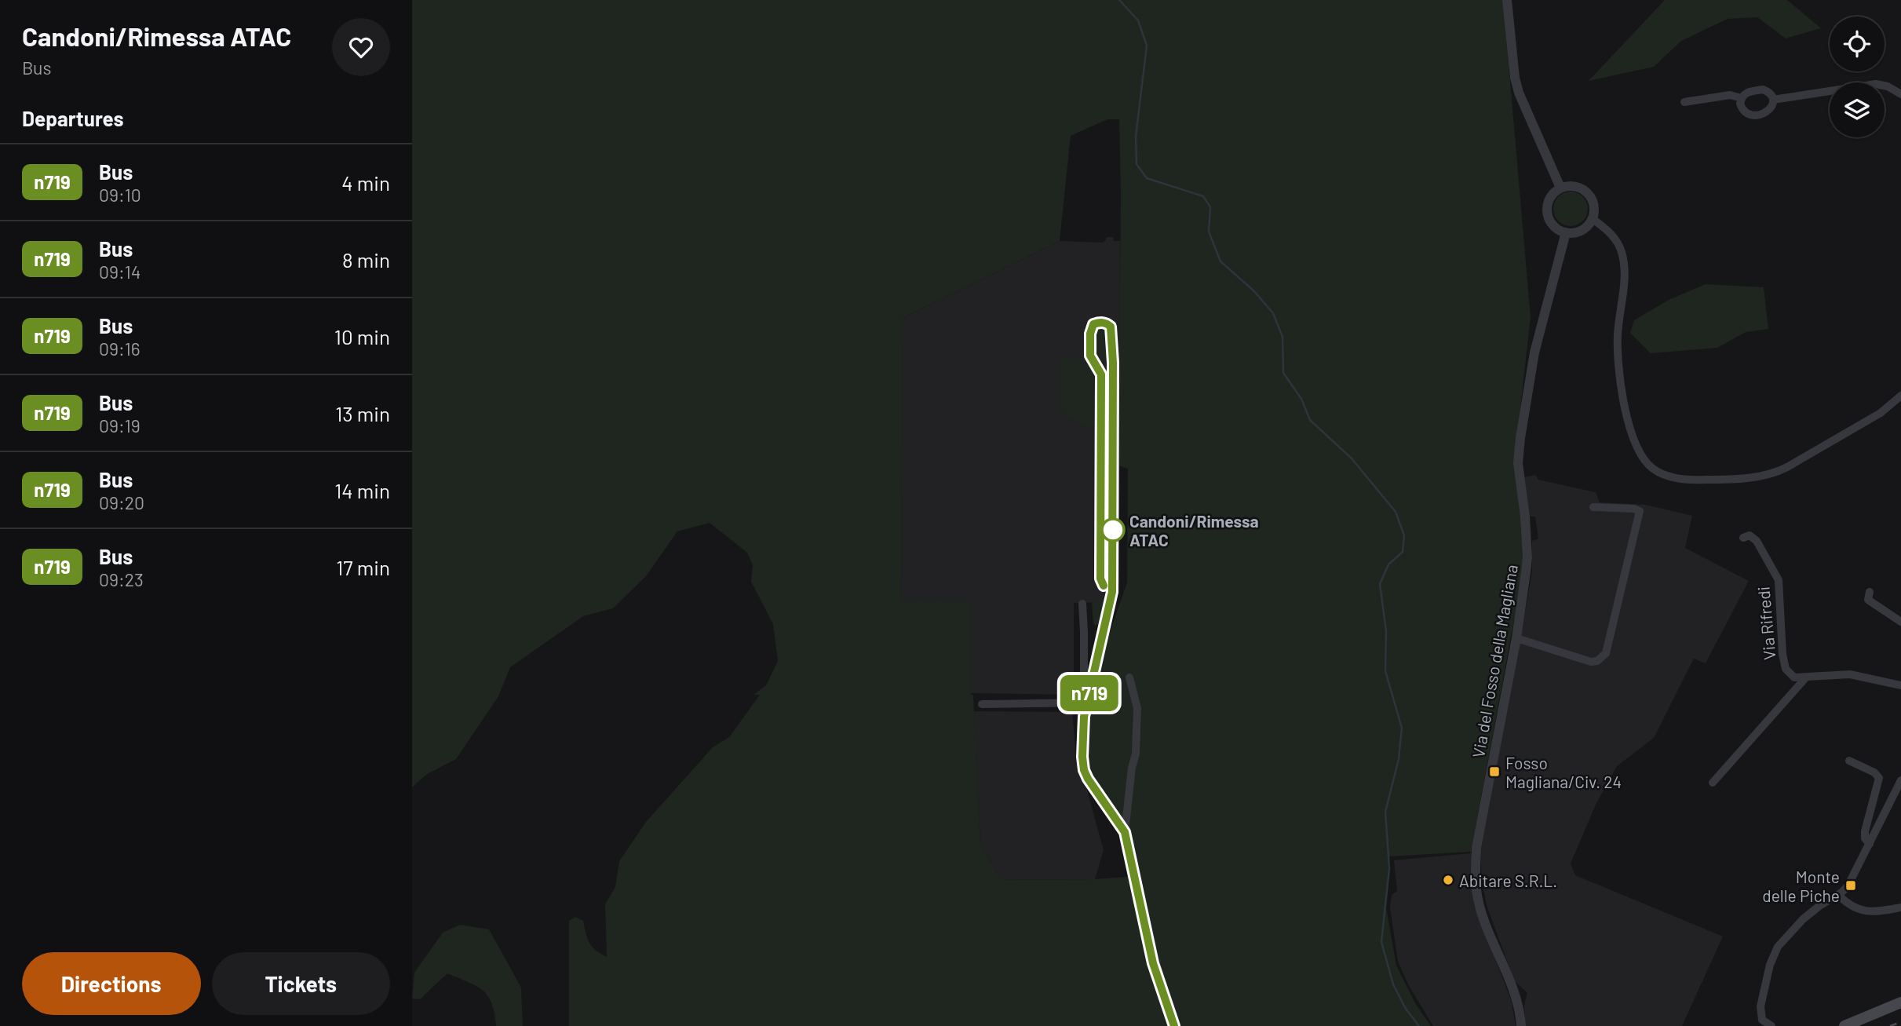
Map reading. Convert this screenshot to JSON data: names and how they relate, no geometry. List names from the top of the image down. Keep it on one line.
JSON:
{"streets":{"street":["Via Rifredi","Via del Fosso della Magliana"]},"places":{"other":["Candoni/Rimessa ATAC","Abitare S.R.L."],"transit":["Fosso Magliana/Civ. 24","Monte delle Piche"]},"lines":["bus line n719"],"page":{"heading":[["Candoni/Rimessa ATAC","Bus"],"Departures"],"on_map":"n719","list":[{"mark":"n719","name":"Bus","note":"09:10","value":"4 min"},{"mark":"n719","name":"Bus","note":"09:14","value":"8 min"},{"mark":"n719","name":"Bus","note":"09:16","value":"10 min"},{"mark":"n719","name":"Bus","note":"09:19","value":"13 min"},{"mark":"n719","name":"Bus","note":"09:20","value":"14 min"},{"mark":"n719","name":"Bus","note":"09:23","value":"17 min"}],"buttons":["Directions","Tickets"]}}
